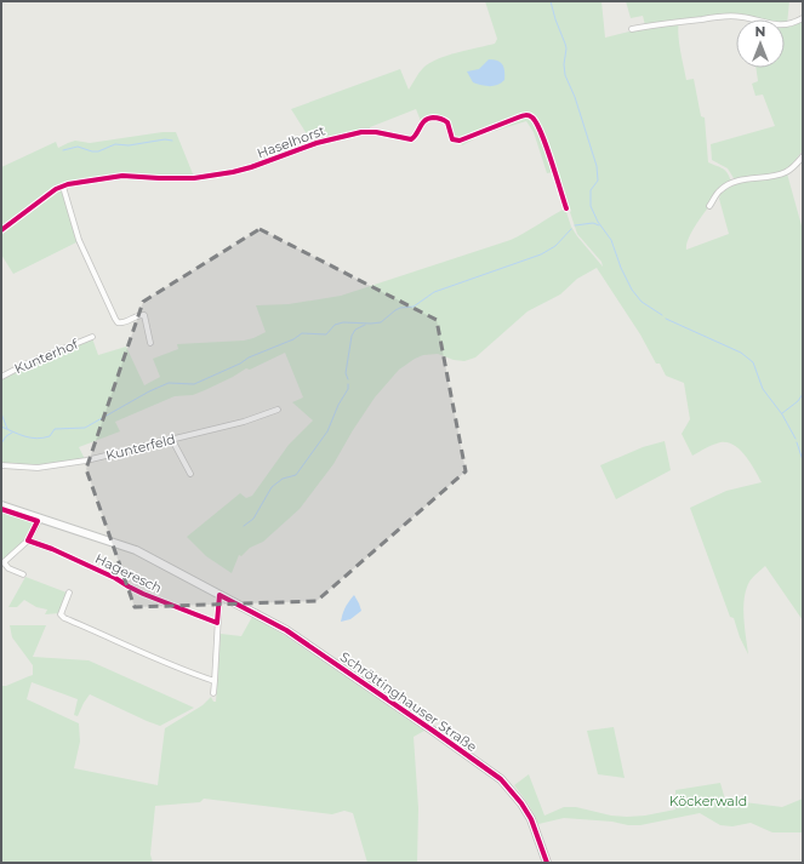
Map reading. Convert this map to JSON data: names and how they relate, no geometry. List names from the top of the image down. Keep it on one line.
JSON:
{"streets":{"main road":["Schröttinghauser Straße"],"street":["Haselhorst","Kunterhof","Kunterfeld","Hageresch"]},"parks":["Köckerwald"],"north":"top"}
